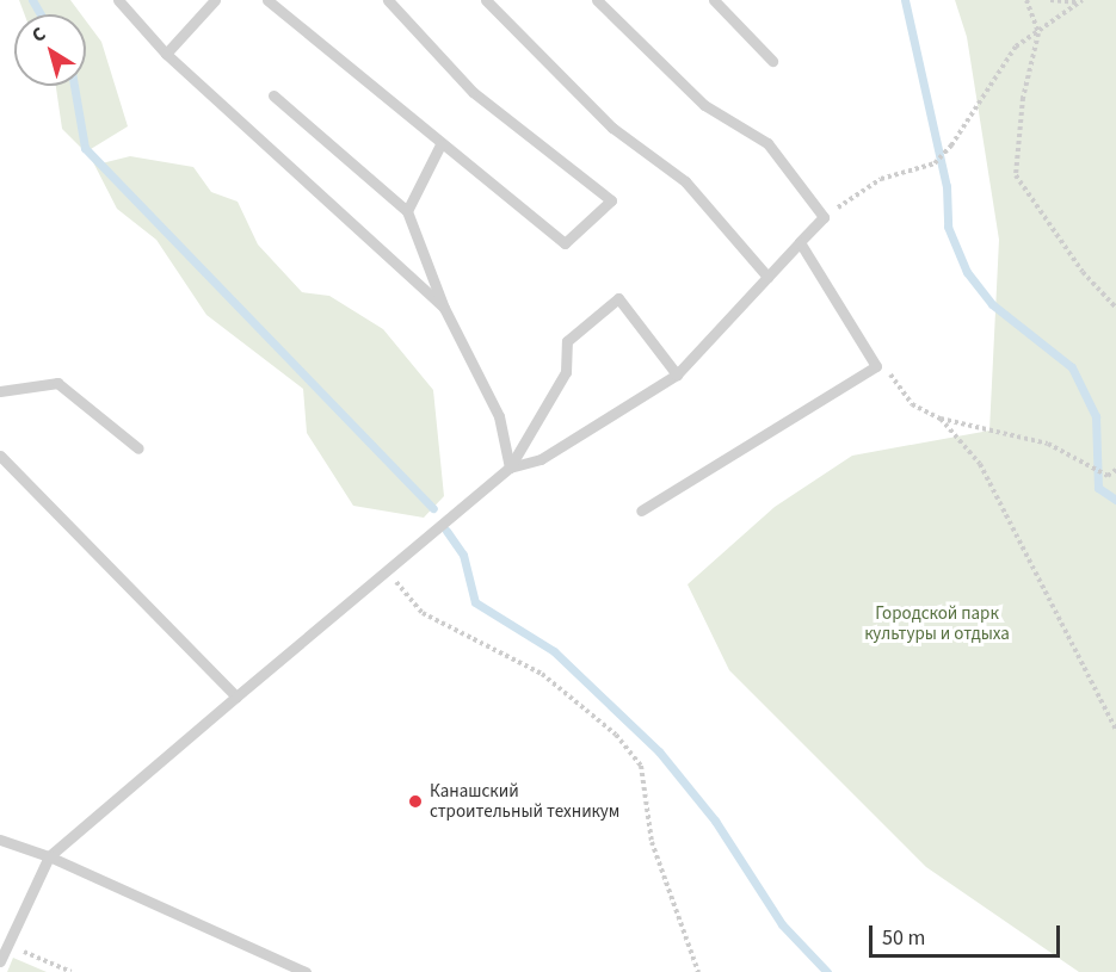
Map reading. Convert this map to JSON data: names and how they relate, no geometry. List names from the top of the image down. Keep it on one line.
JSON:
{"parks":["Городской парк культуры и отдыха"],"places":["Канашский строительный техникум"],"scale_bar":"50 m","north":"top left"}
